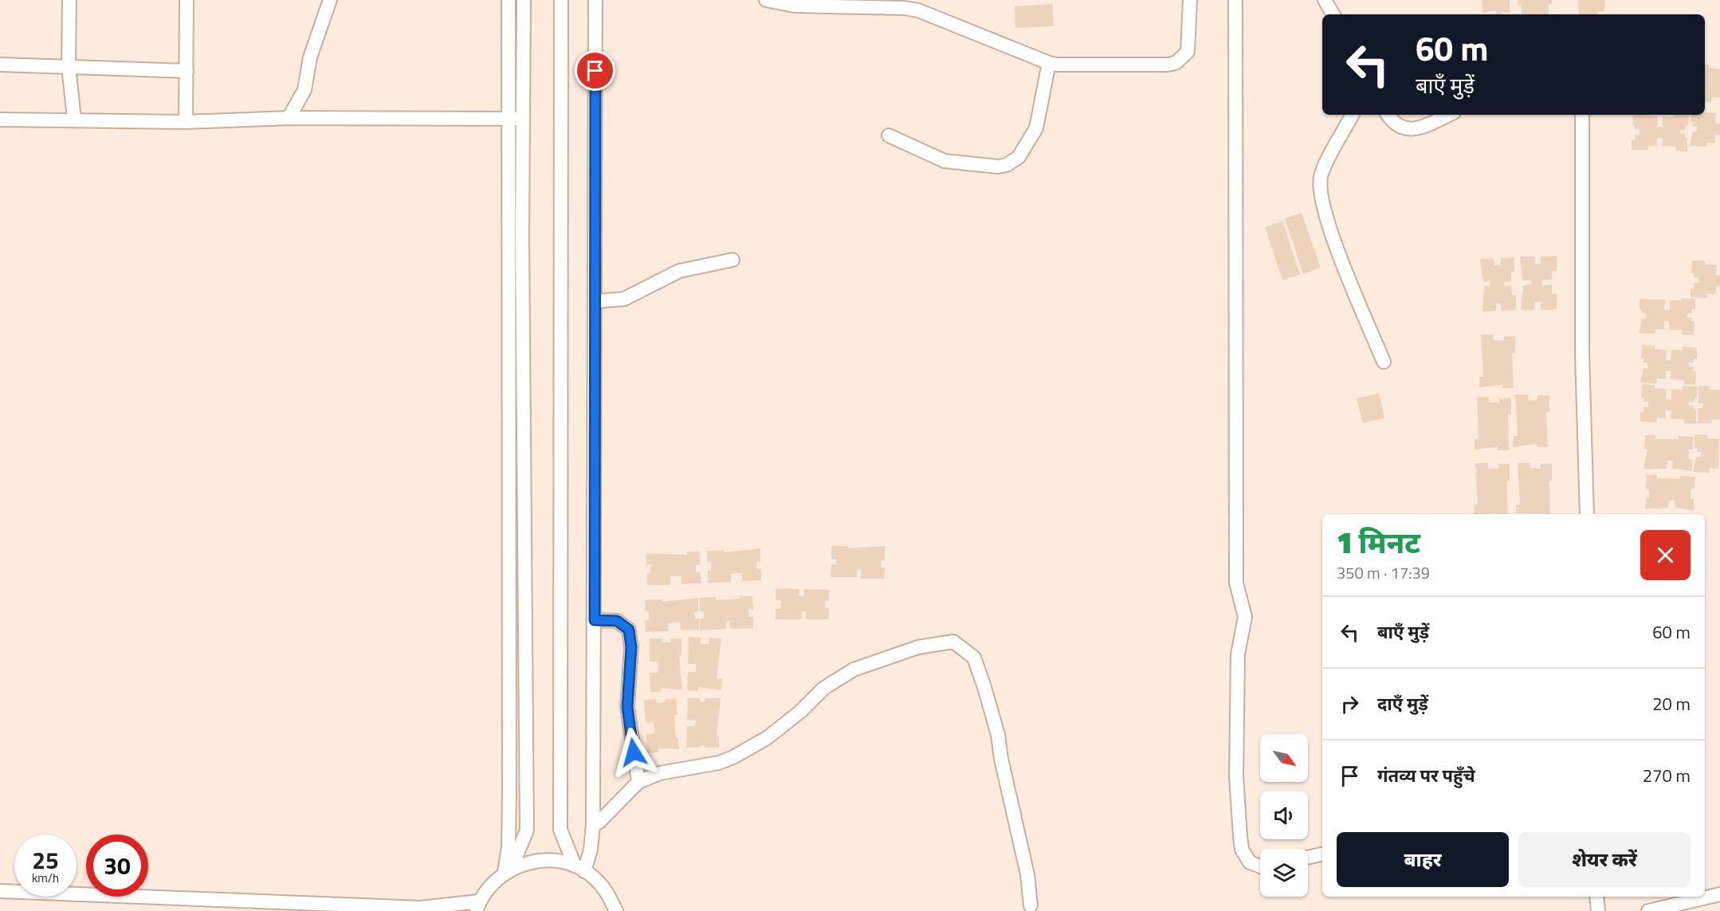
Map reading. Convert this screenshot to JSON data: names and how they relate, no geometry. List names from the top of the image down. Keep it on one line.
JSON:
{"north":"bottom right","page":{"turn":["60 m","बाएँ मुड़ें"],"heading":["1 मिनट","350 m · 17:39"],"list":[{"name":"बाएँ मुड़ें","value":"60 m"},{"name":"दाएँ मुड़ें","value":"20 m"},{"name":"गंतव्य पर पहुँचे","value":"270 m"}],"buttons":["बाहर","शेयर करें"],"speed":"25 km/h","limit":"30"}}
